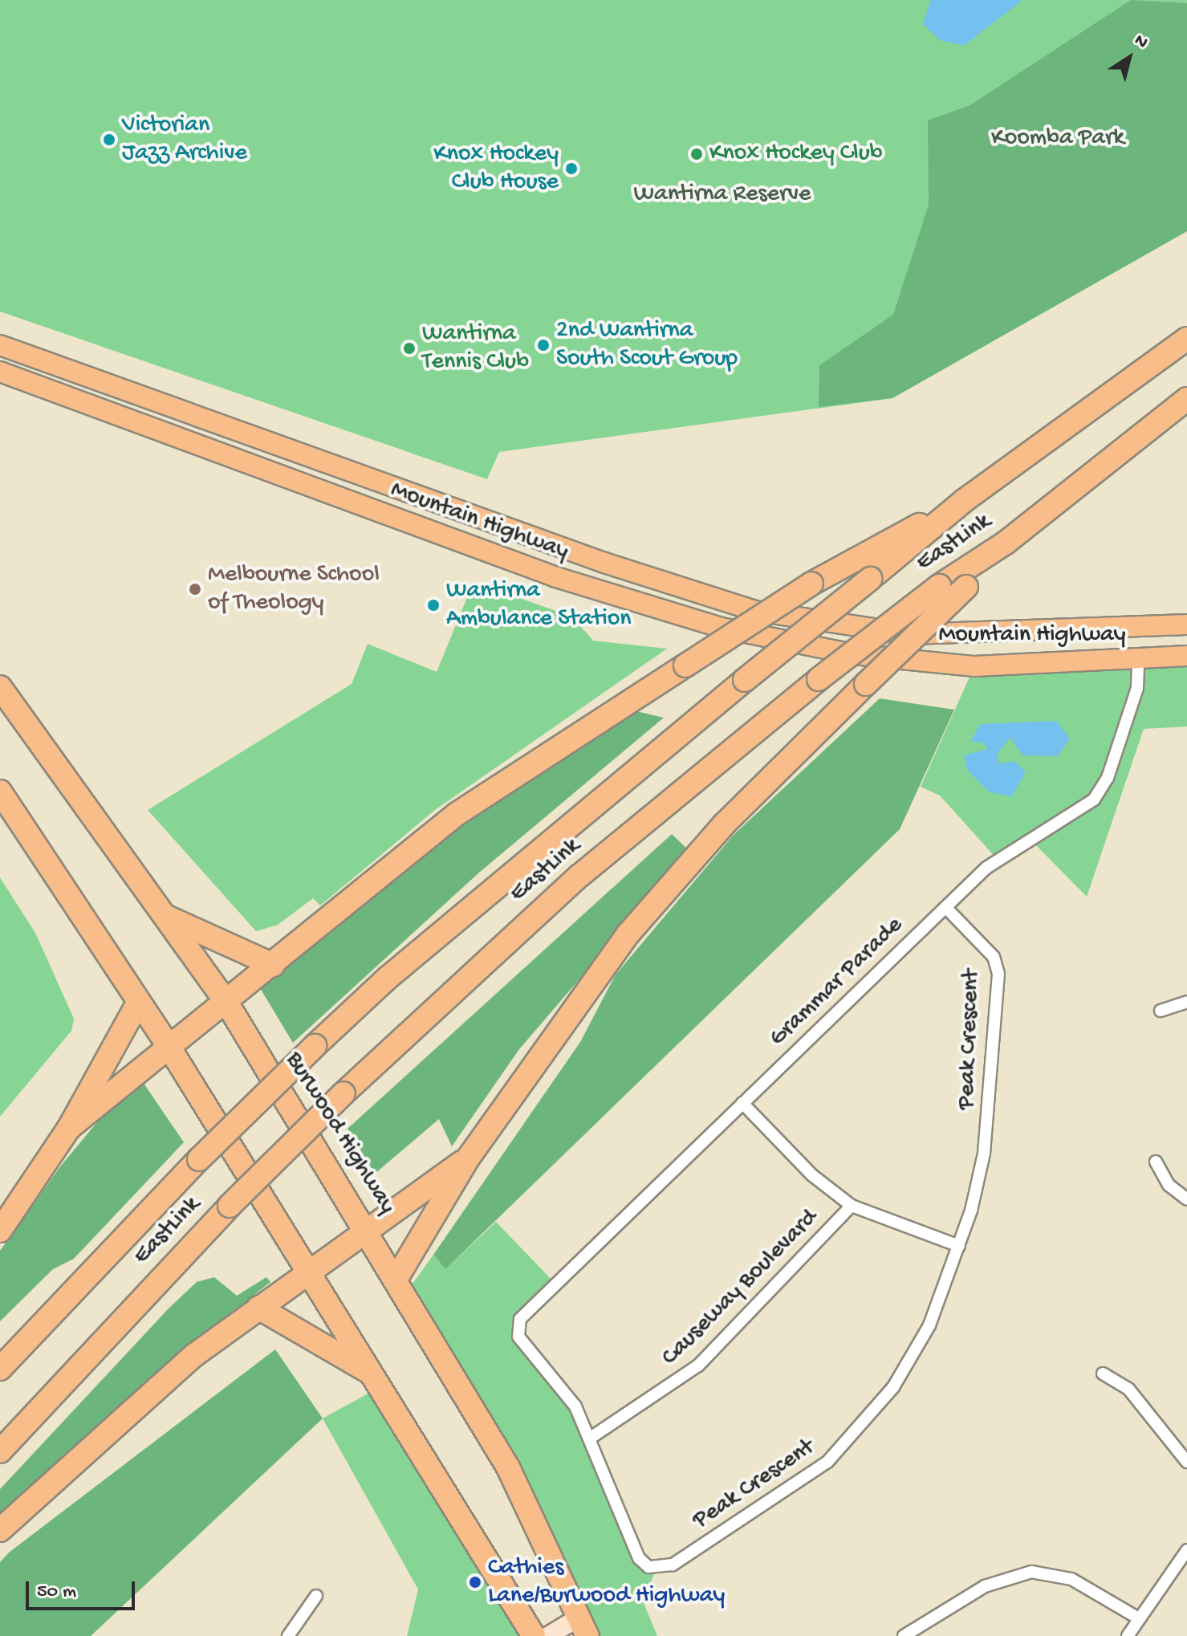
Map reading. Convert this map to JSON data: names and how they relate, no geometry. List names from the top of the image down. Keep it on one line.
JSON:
{"streets":{"highway":["EastLink","Burwood Highway"],"main road":["Mountain Highway"],"street":["Grammar Parade","Peak Crescent","Causeway Boulevard"]},"crossings":[["Mountain Highway","Grammar Parade"],["Grammar Parade","Peak Crescent"],["Peak Crescent","Causeway Boulevard"]],"parks":["Koomba Park","Wantirna Reserve"],"places":["Victorian Jazz Archive","Knox Hockey Club","Knox Hockey Club House","2nd Wantirna South Scout Group","Wantirna Tennis Club","Melbourne School of Theology","Wantirna Ambulance Station","Cathies Lane/Burwood Highway"],"scale_bar":"50 m","north":"top right"}
